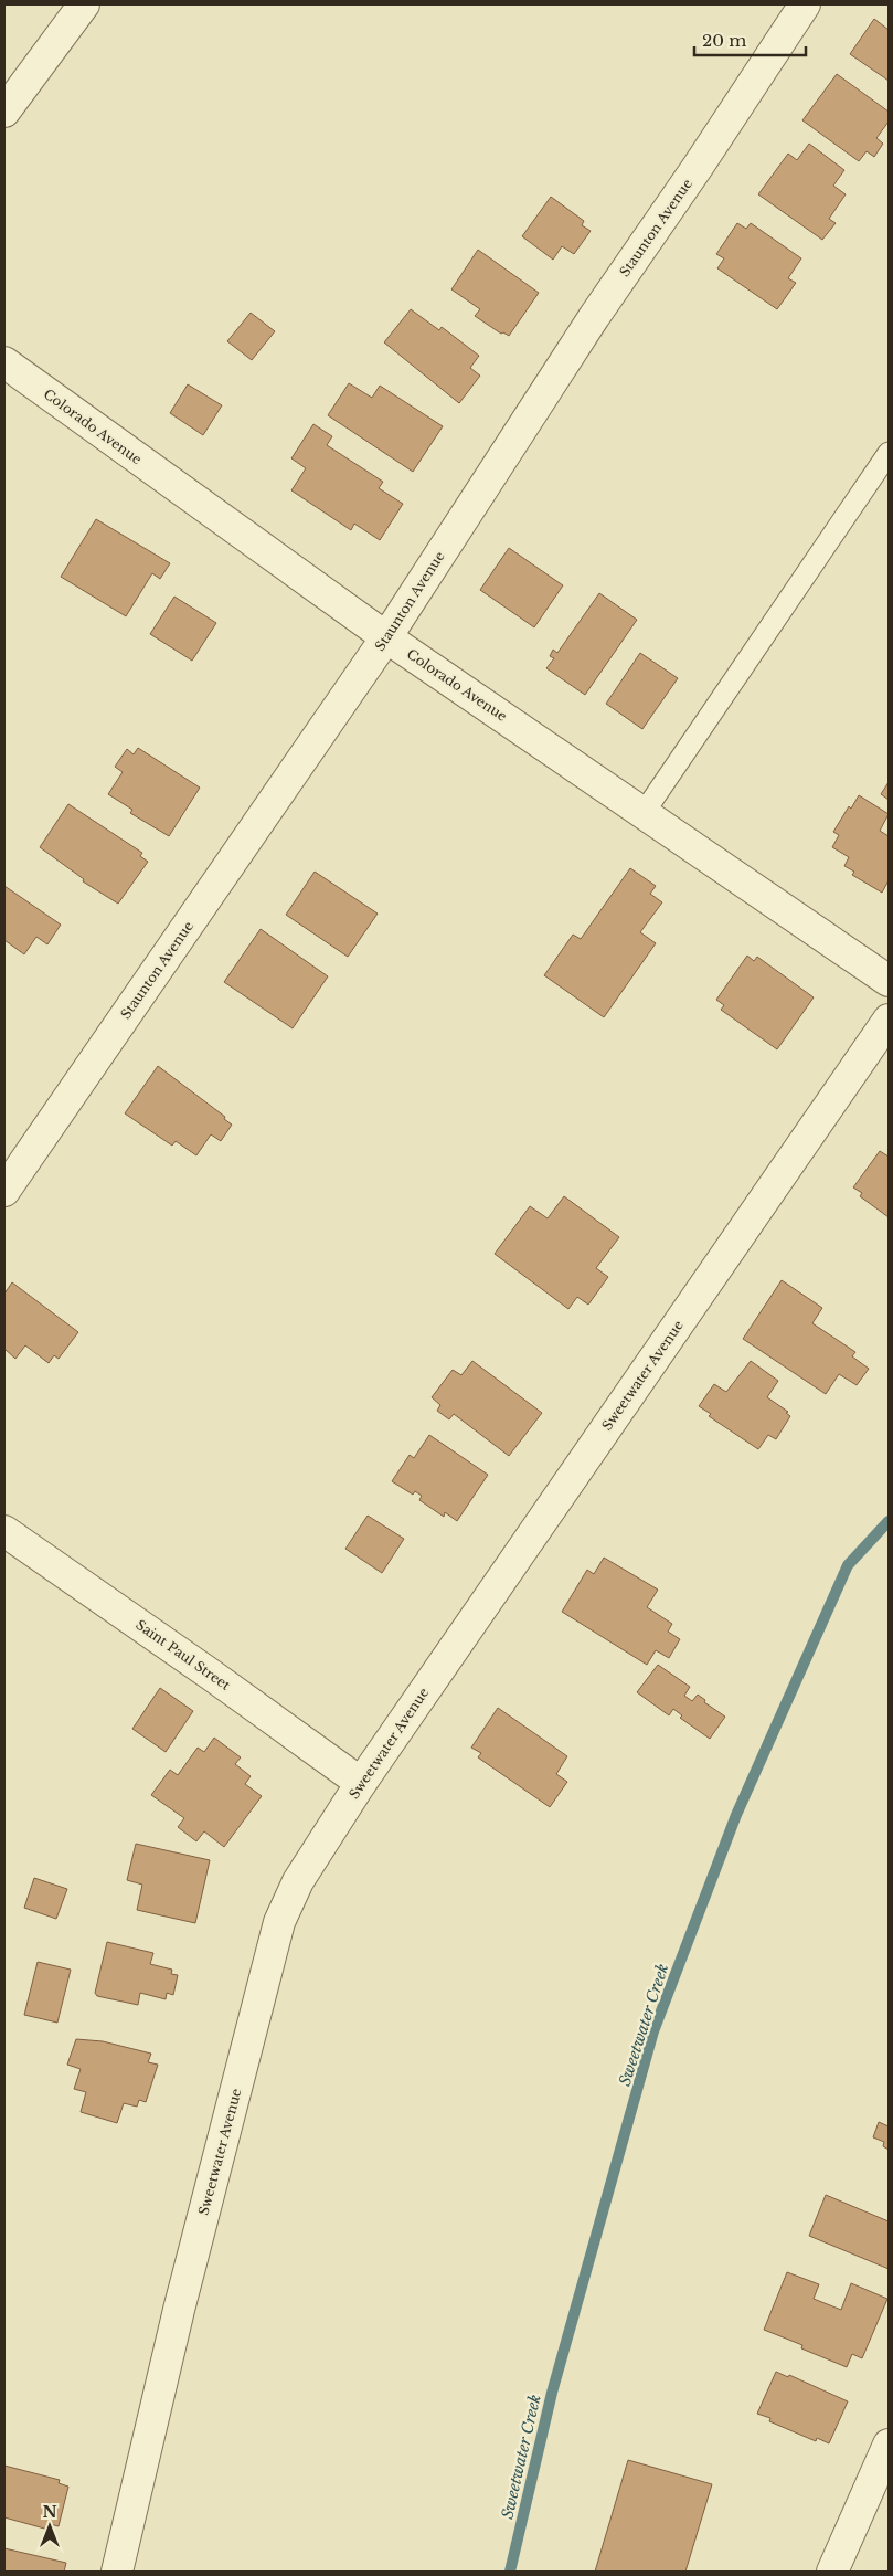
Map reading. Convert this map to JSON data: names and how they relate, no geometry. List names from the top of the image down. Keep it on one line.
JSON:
{"streets":{"street":["Staunton Avenue","Colorado Avenue","Sweetwater Avenue","Saint Paul Street"]},"crossings":[["Staunton Avenue","Colorado Avenue"],["Sweetwater Avenue","Saint Paul Street"]],"water":["Sweetwater Creek"],"scale_bar":"20 m","north":"top"}
